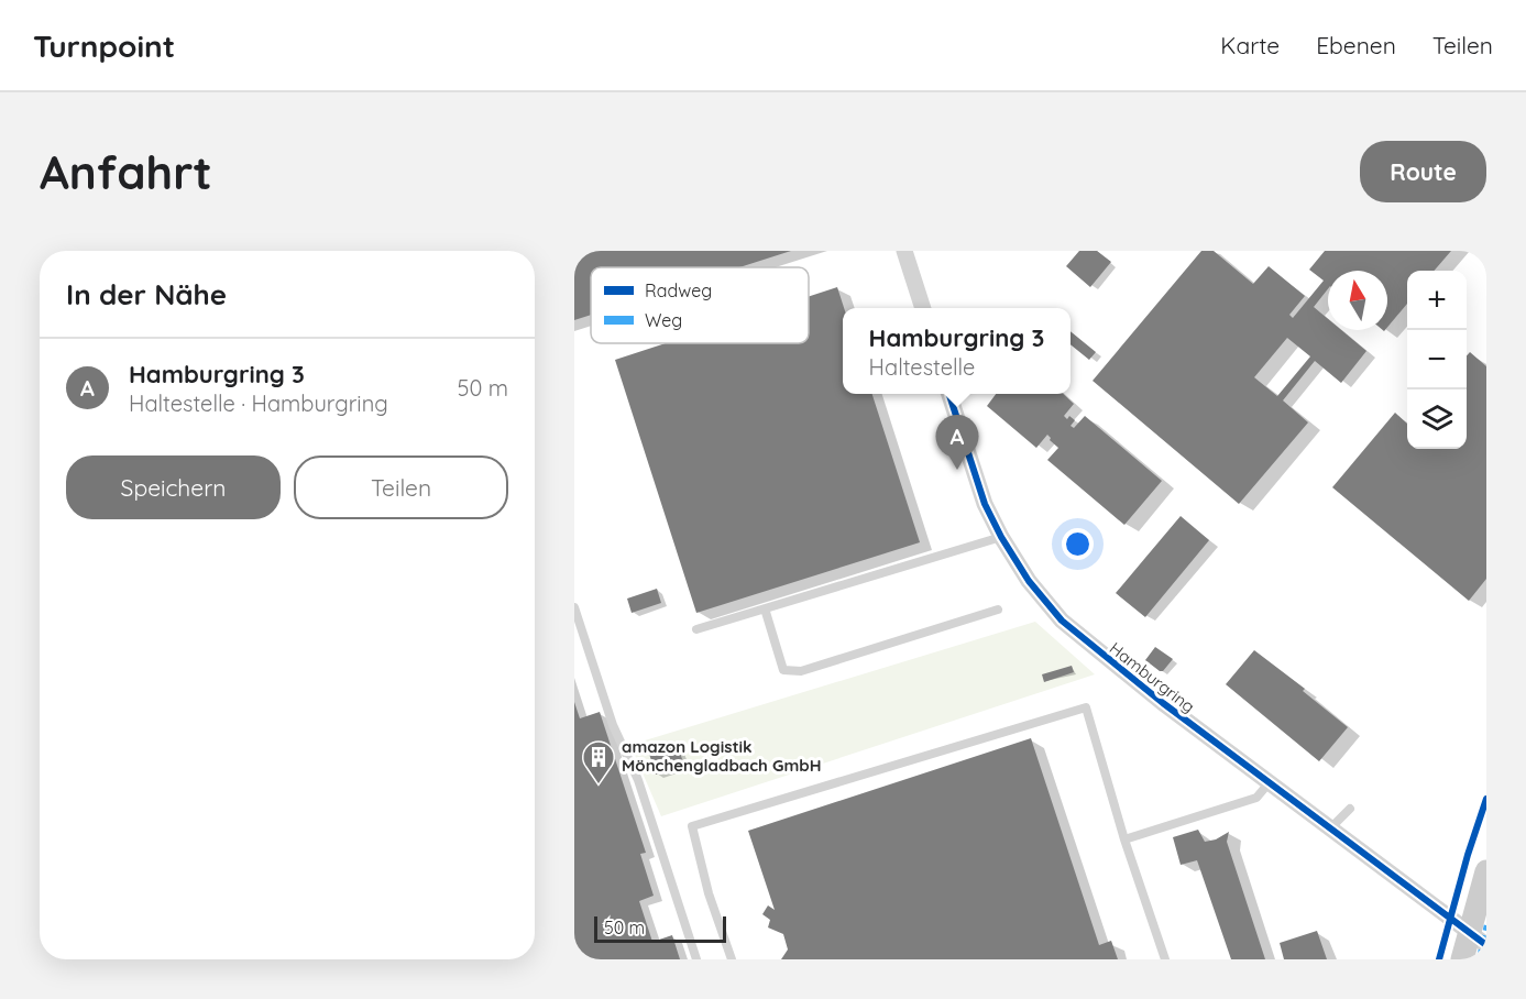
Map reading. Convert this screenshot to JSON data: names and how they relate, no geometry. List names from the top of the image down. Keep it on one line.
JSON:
{"streets":{"street":["Hamburgring"]},"places":{"building":["amazon Logistik Mönchengladbach GmbH"]},"legend":["Radweg","Weg"],"scale_bar":"50 m","north":"top","page":{"header":"Turnpoint","nav":["Karte","Ebenen","Teilen"],"buttons":["Route",["Speichern","Teilen"]],"title":"Anfahrt","heading":"In der Nähe","map_buttons":["+","−"],"popup":["Hamburgring 3","Haltestelle"],"list":[{"mark":"A","name":"Hamburgring 3","note":"Haltestelle · Hamburgring","value":"50 m"}],"pins":"A","scale":"50 m"}}
